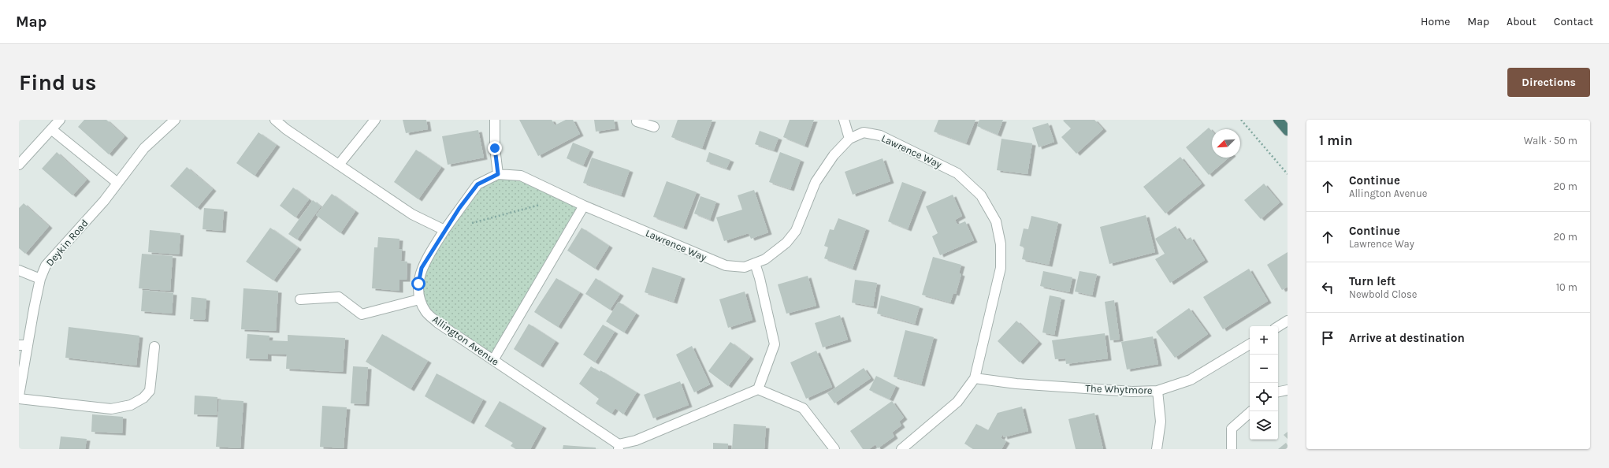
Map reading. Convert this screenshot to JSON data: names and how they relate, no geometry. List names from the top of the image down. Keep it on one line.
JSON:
{"streets":{"street":["Lawrence Way","Deykin Road","Allington Avenue","The Whytmore"]},"crossings":[["Lawrence Way","The Whytmore"]],"north":"bottom left","page":{"header":"Map","nav":["Home","Map","About","Contact"],"buttons":"Directions","title":"Find us","heading":["1 min","Walk · 50 m"],"list":[["Continue","Allington Avenue","20 m"],["Continue","Lawrence Way","20 m"],["Turn left","Newbold Close","10 m"],"Arrive at destination"],"map_buttons":["+","−"]}}
